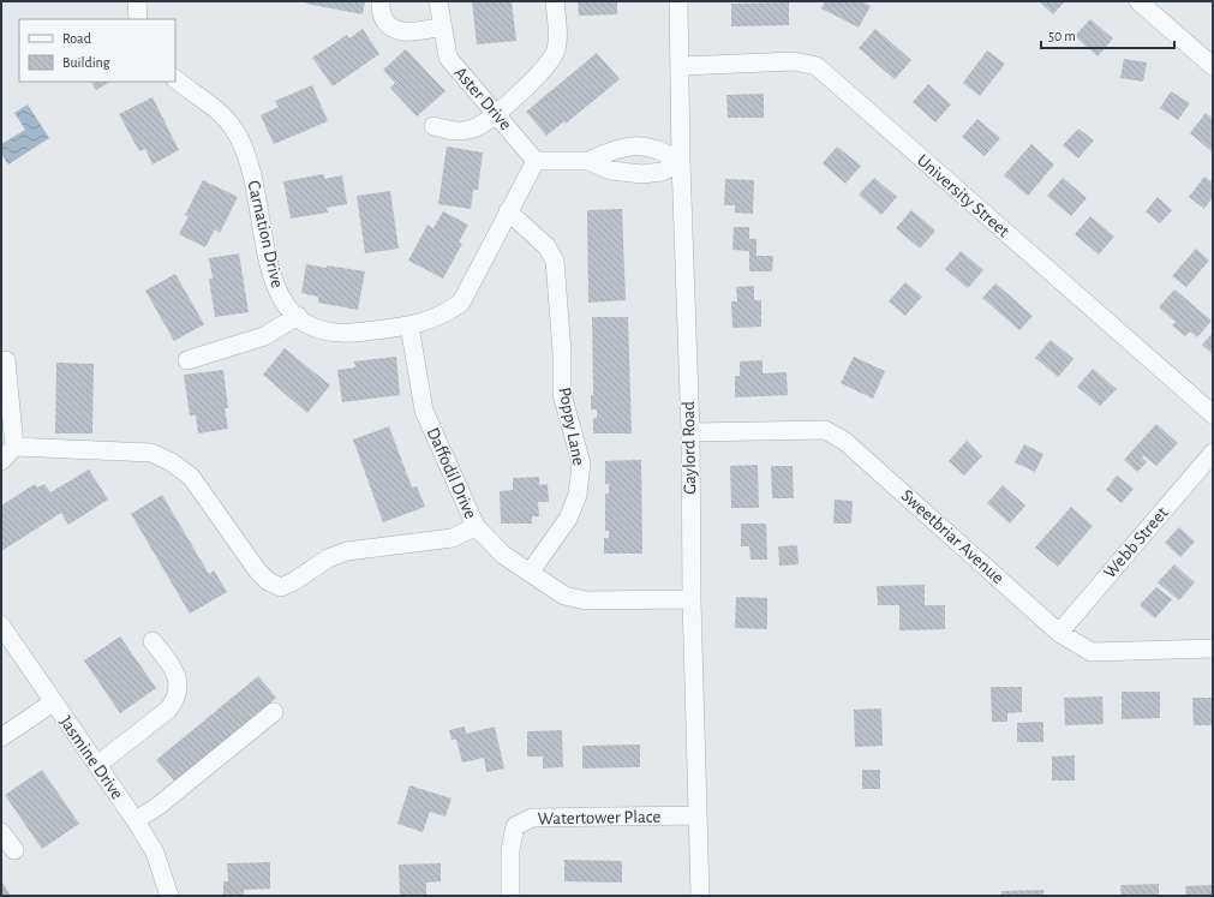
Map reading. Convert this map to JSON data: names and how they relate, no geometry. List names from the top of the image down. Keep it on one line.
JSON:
{"streets":{"street":["Aster Drive","University Street","Carnation Drive","Poppy Lane","Gaylord Road","Daffodil Drive","Sweetbriar Avenue","Webb Street","Jasmine Drive","Watertower Place"]},"crossings":[["Aster Drive","Carnation Drive"],["University Street","Gaylord Road"],["Carnation Drive","Poppy Lane"],["Carnation Drive","Daffodil Drive"],["Poppy Lane","Daffodil Drive"],["Gaylord Road","Daffodil Drive"],["Gaylord Road","Sweetbriar Avenue"],["Gaylord Road","Watertower Place"],["Sweetbriar Avenue","Webb Street"]],"legend":["Road","Building"],"scale_bar":"50 m"}
